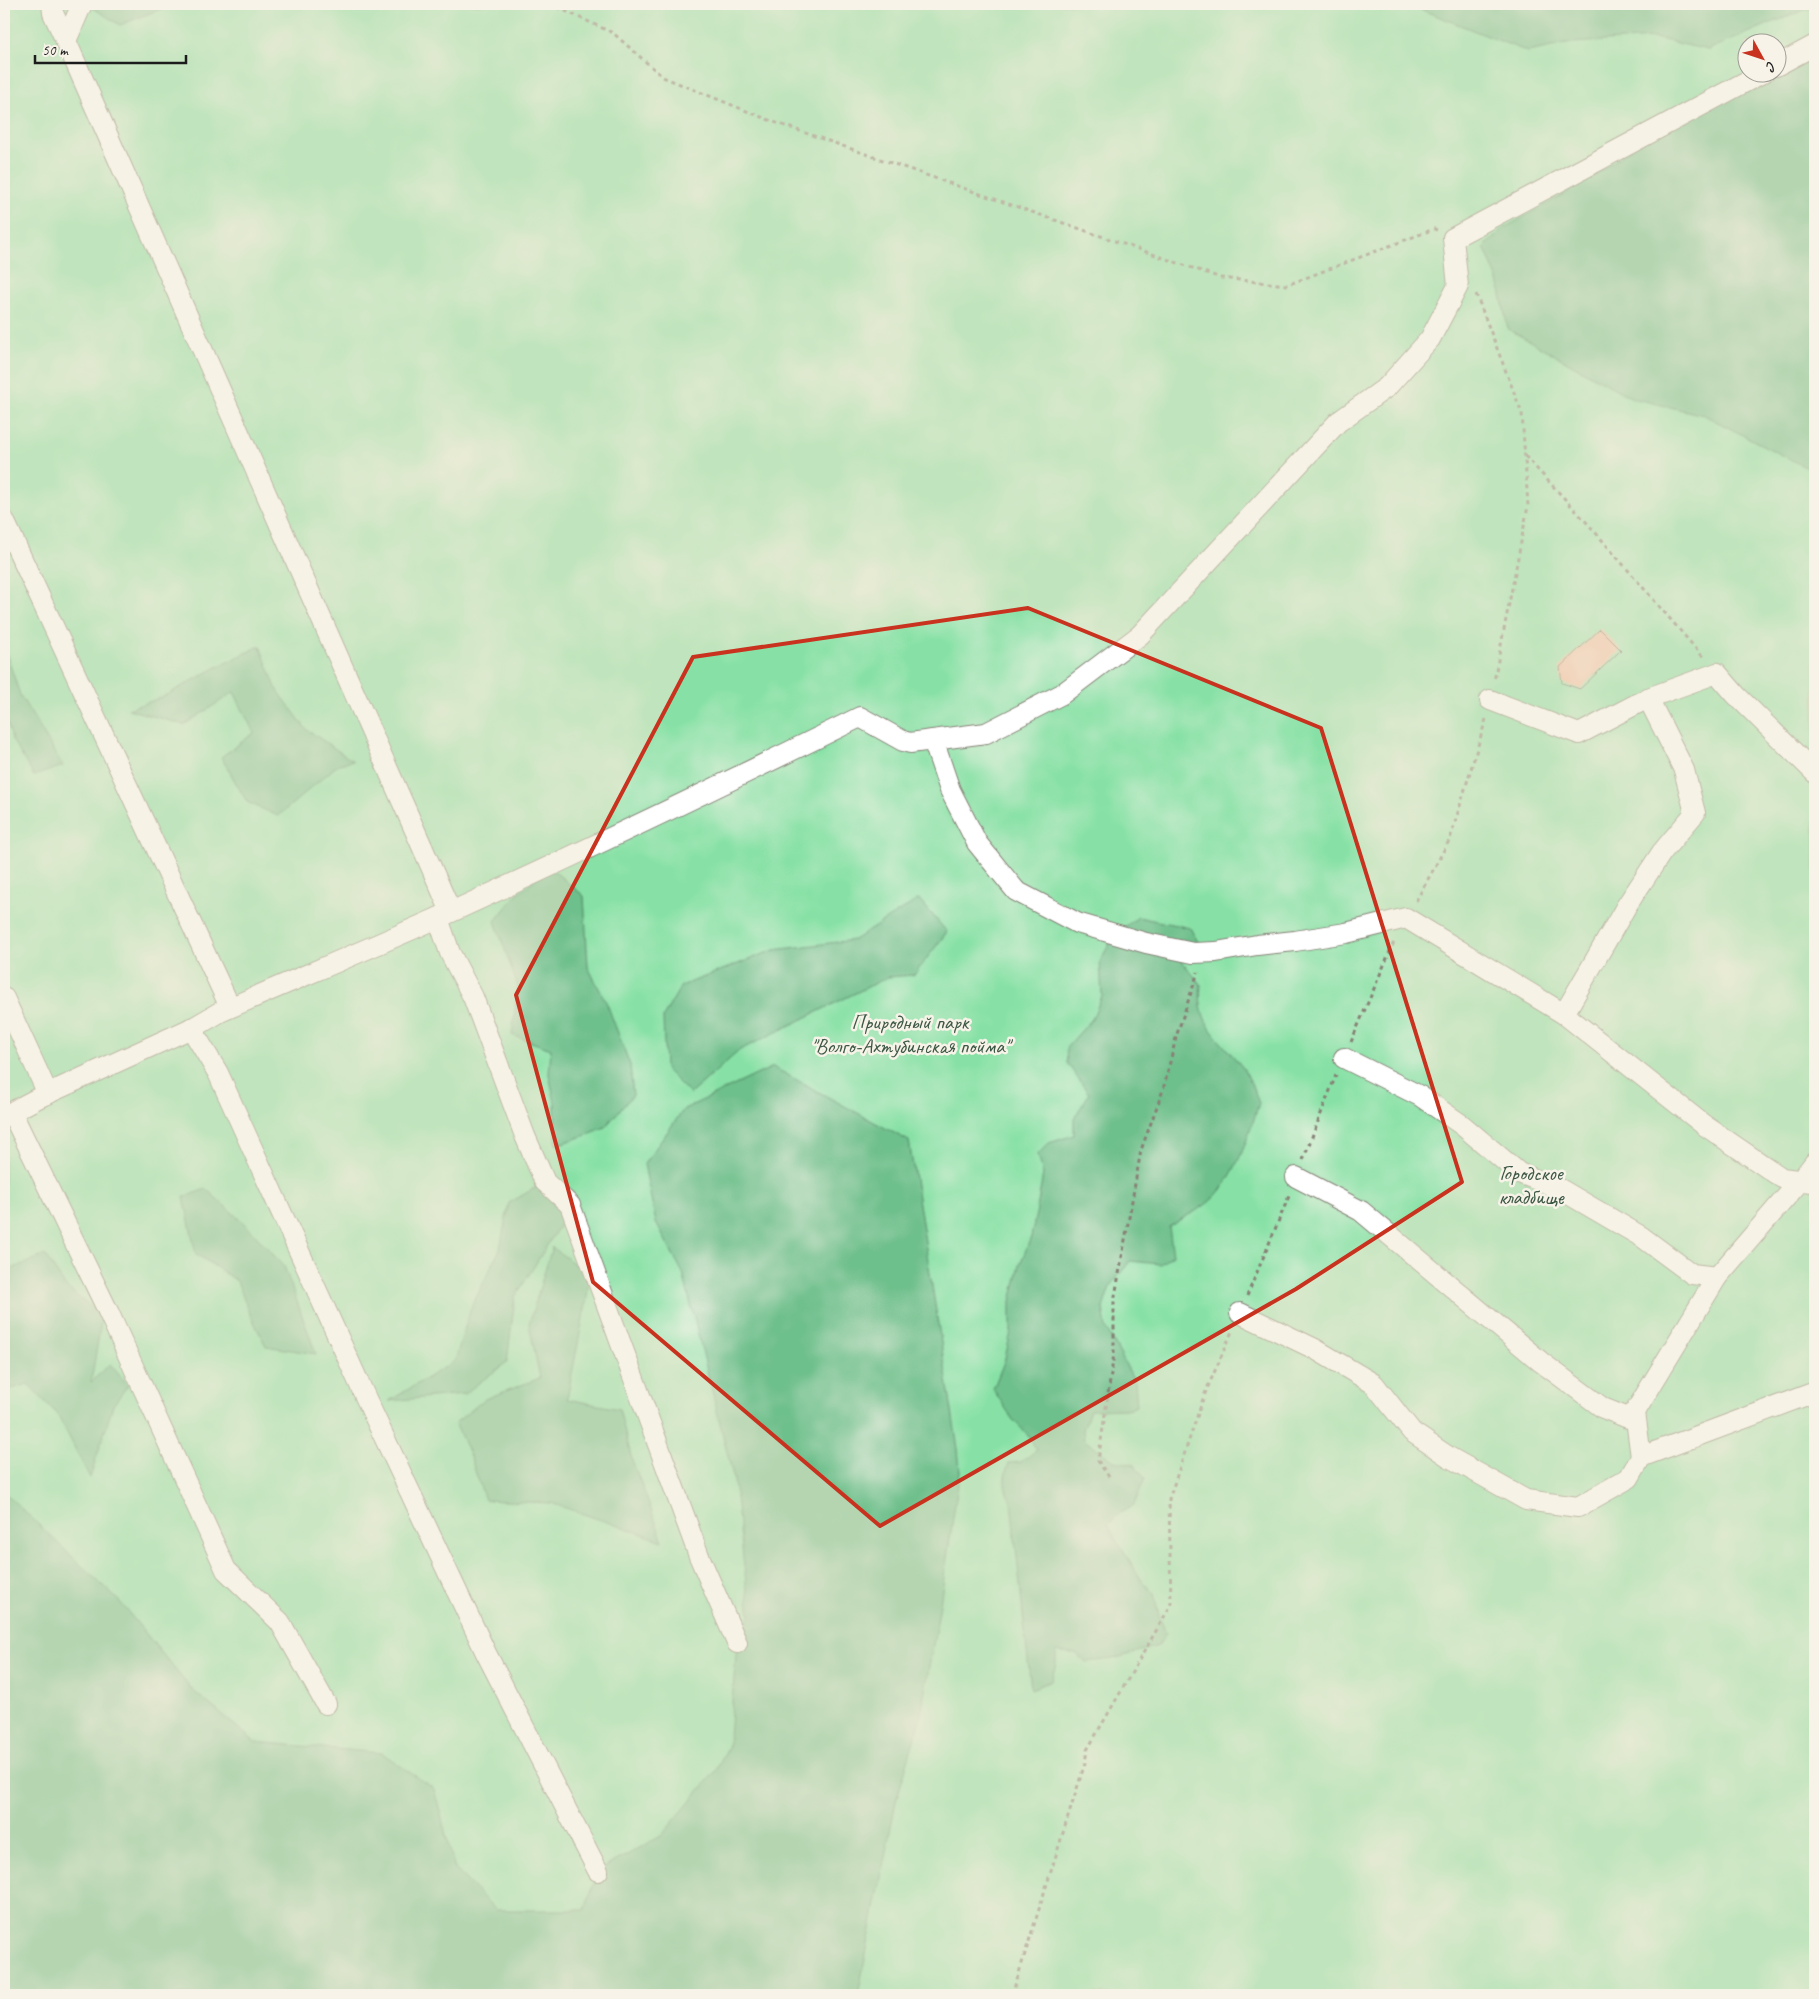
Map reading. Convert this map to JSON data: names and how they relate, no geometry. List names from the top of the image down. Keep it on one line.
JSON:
{"parks":["Природный парк \"Волго-Ахтубинская пойма\"","Городское кладбище"],"scale_bar":"50 m","north":"bottom right"}
